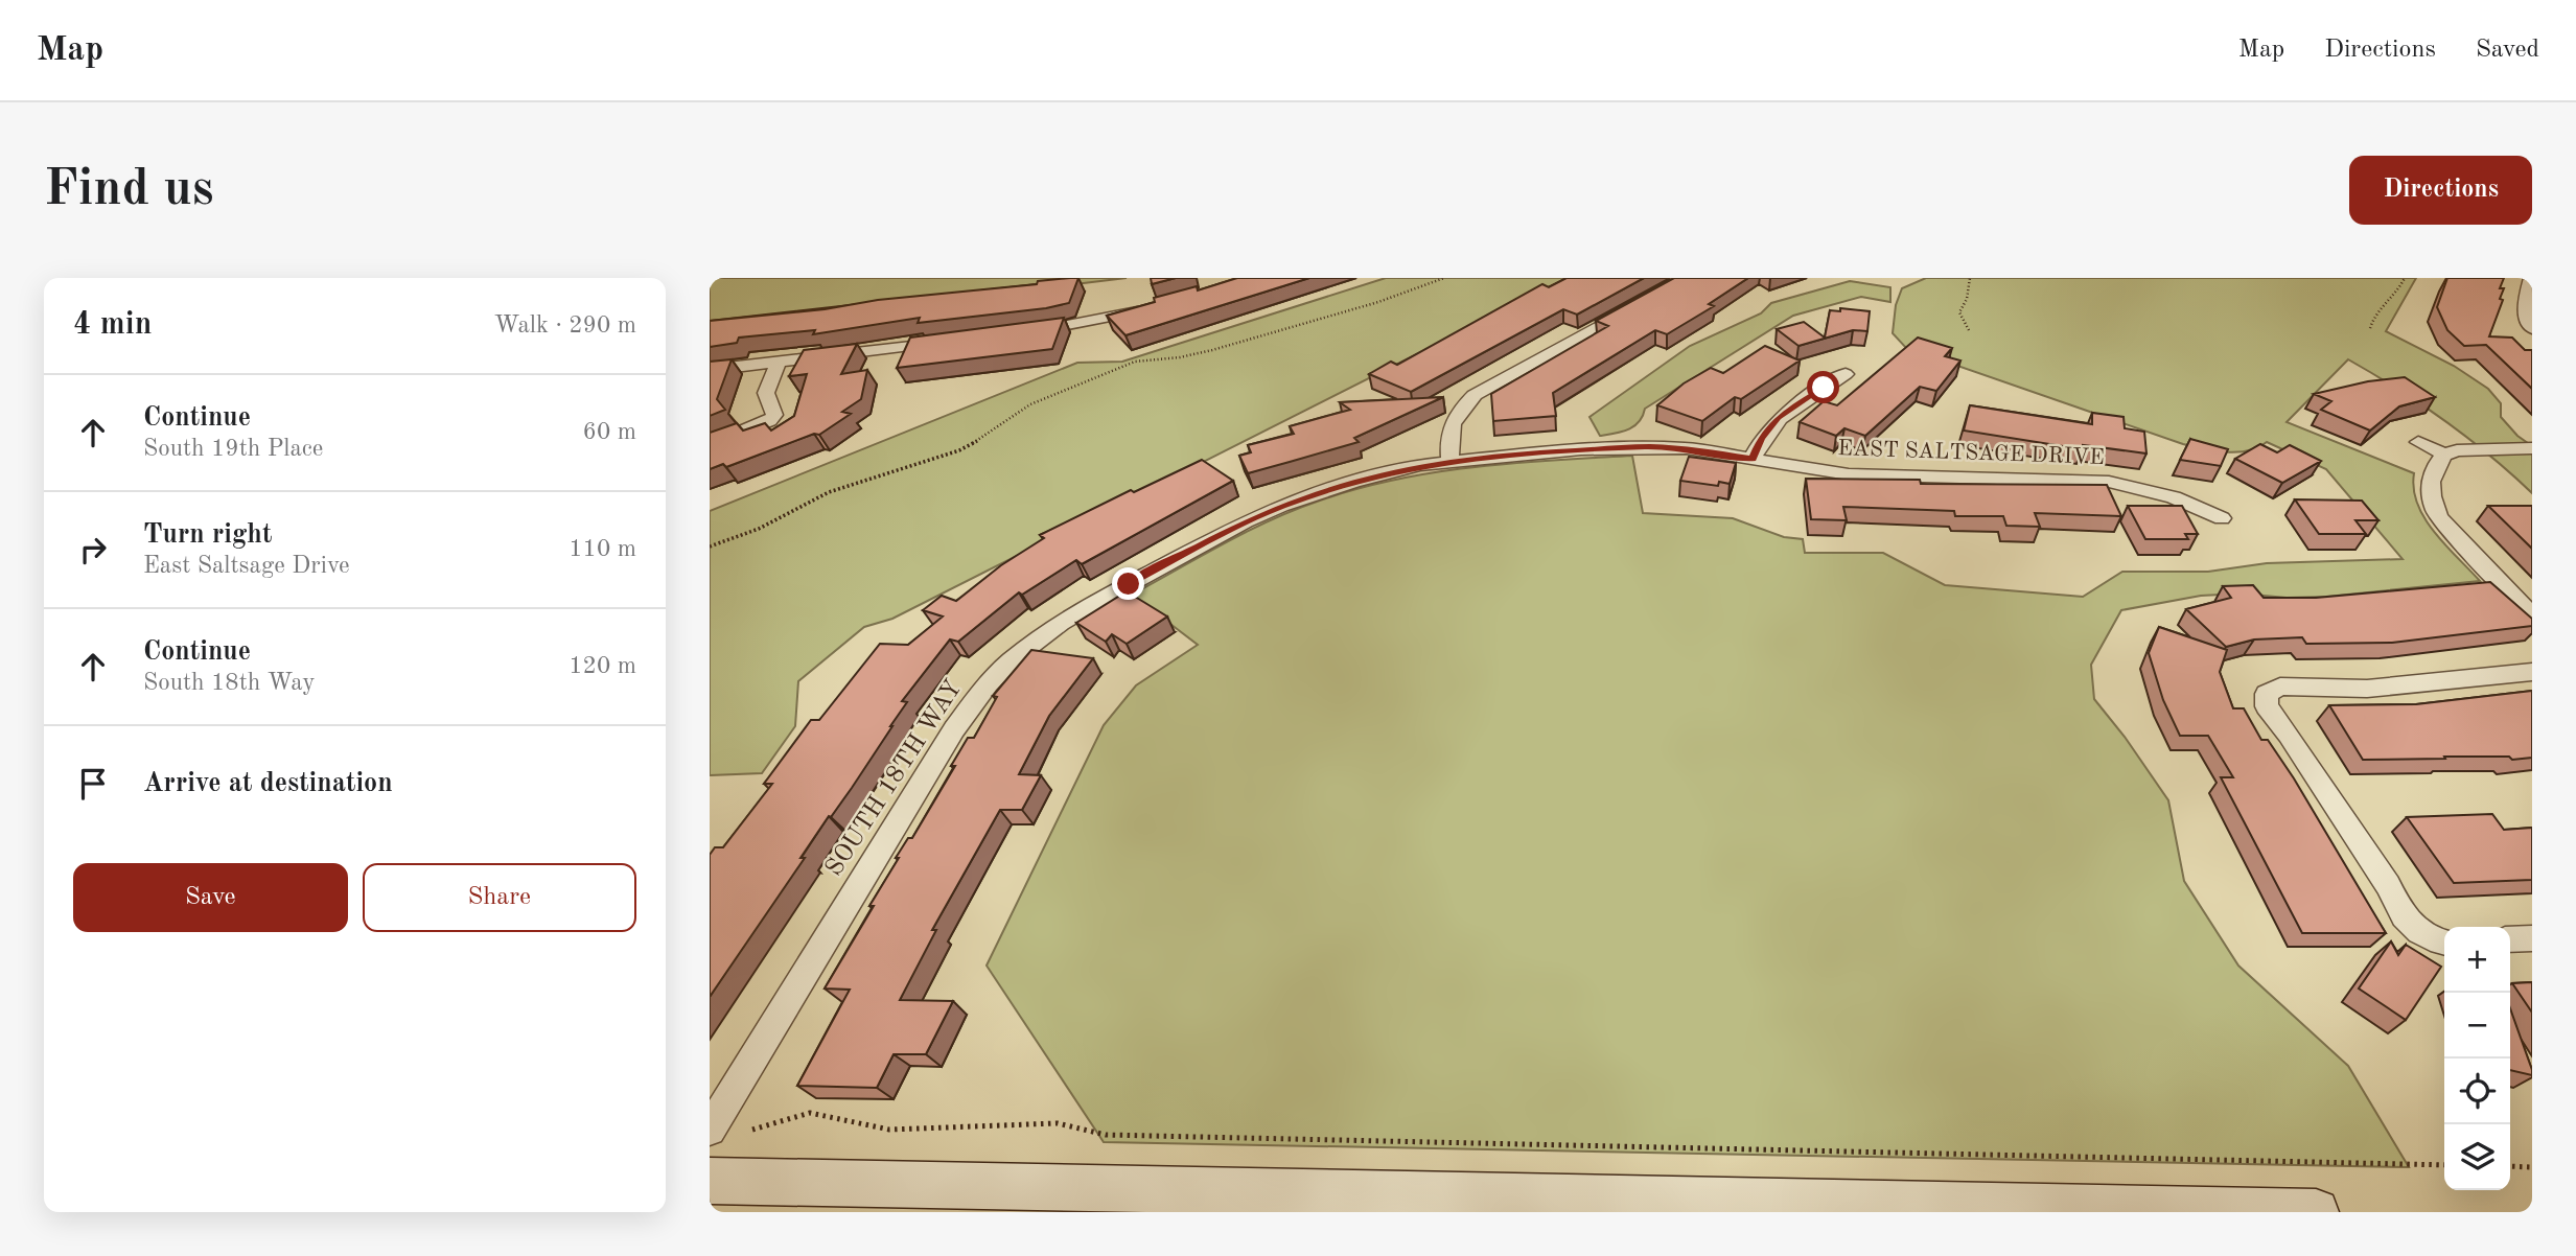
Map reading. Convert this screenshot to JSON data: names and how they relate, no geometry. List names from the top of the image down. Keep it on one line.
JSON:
{"streets":{"street":["EAST SALTSAGE DRIVE","SOUTH 18TH WAY"]},"crossings":[["EAST SALTSAGE DRIVE","SOUTH 18TH WAY"]],"page":{"header":"Map","nav":["Map","Directions","Saved"],"buttons":["Directions",["Save","Share"]],"title":"Find us","heading":["4 min","Walk · 290 m"],"list":[["Continue","South 19th Place","60 m"],["Turn right","East Saltsage Drive","110 m"],["Continue","South 18th Way","120 m"],"Arrive at destination"],"map_buttons":["+","−"]}}
